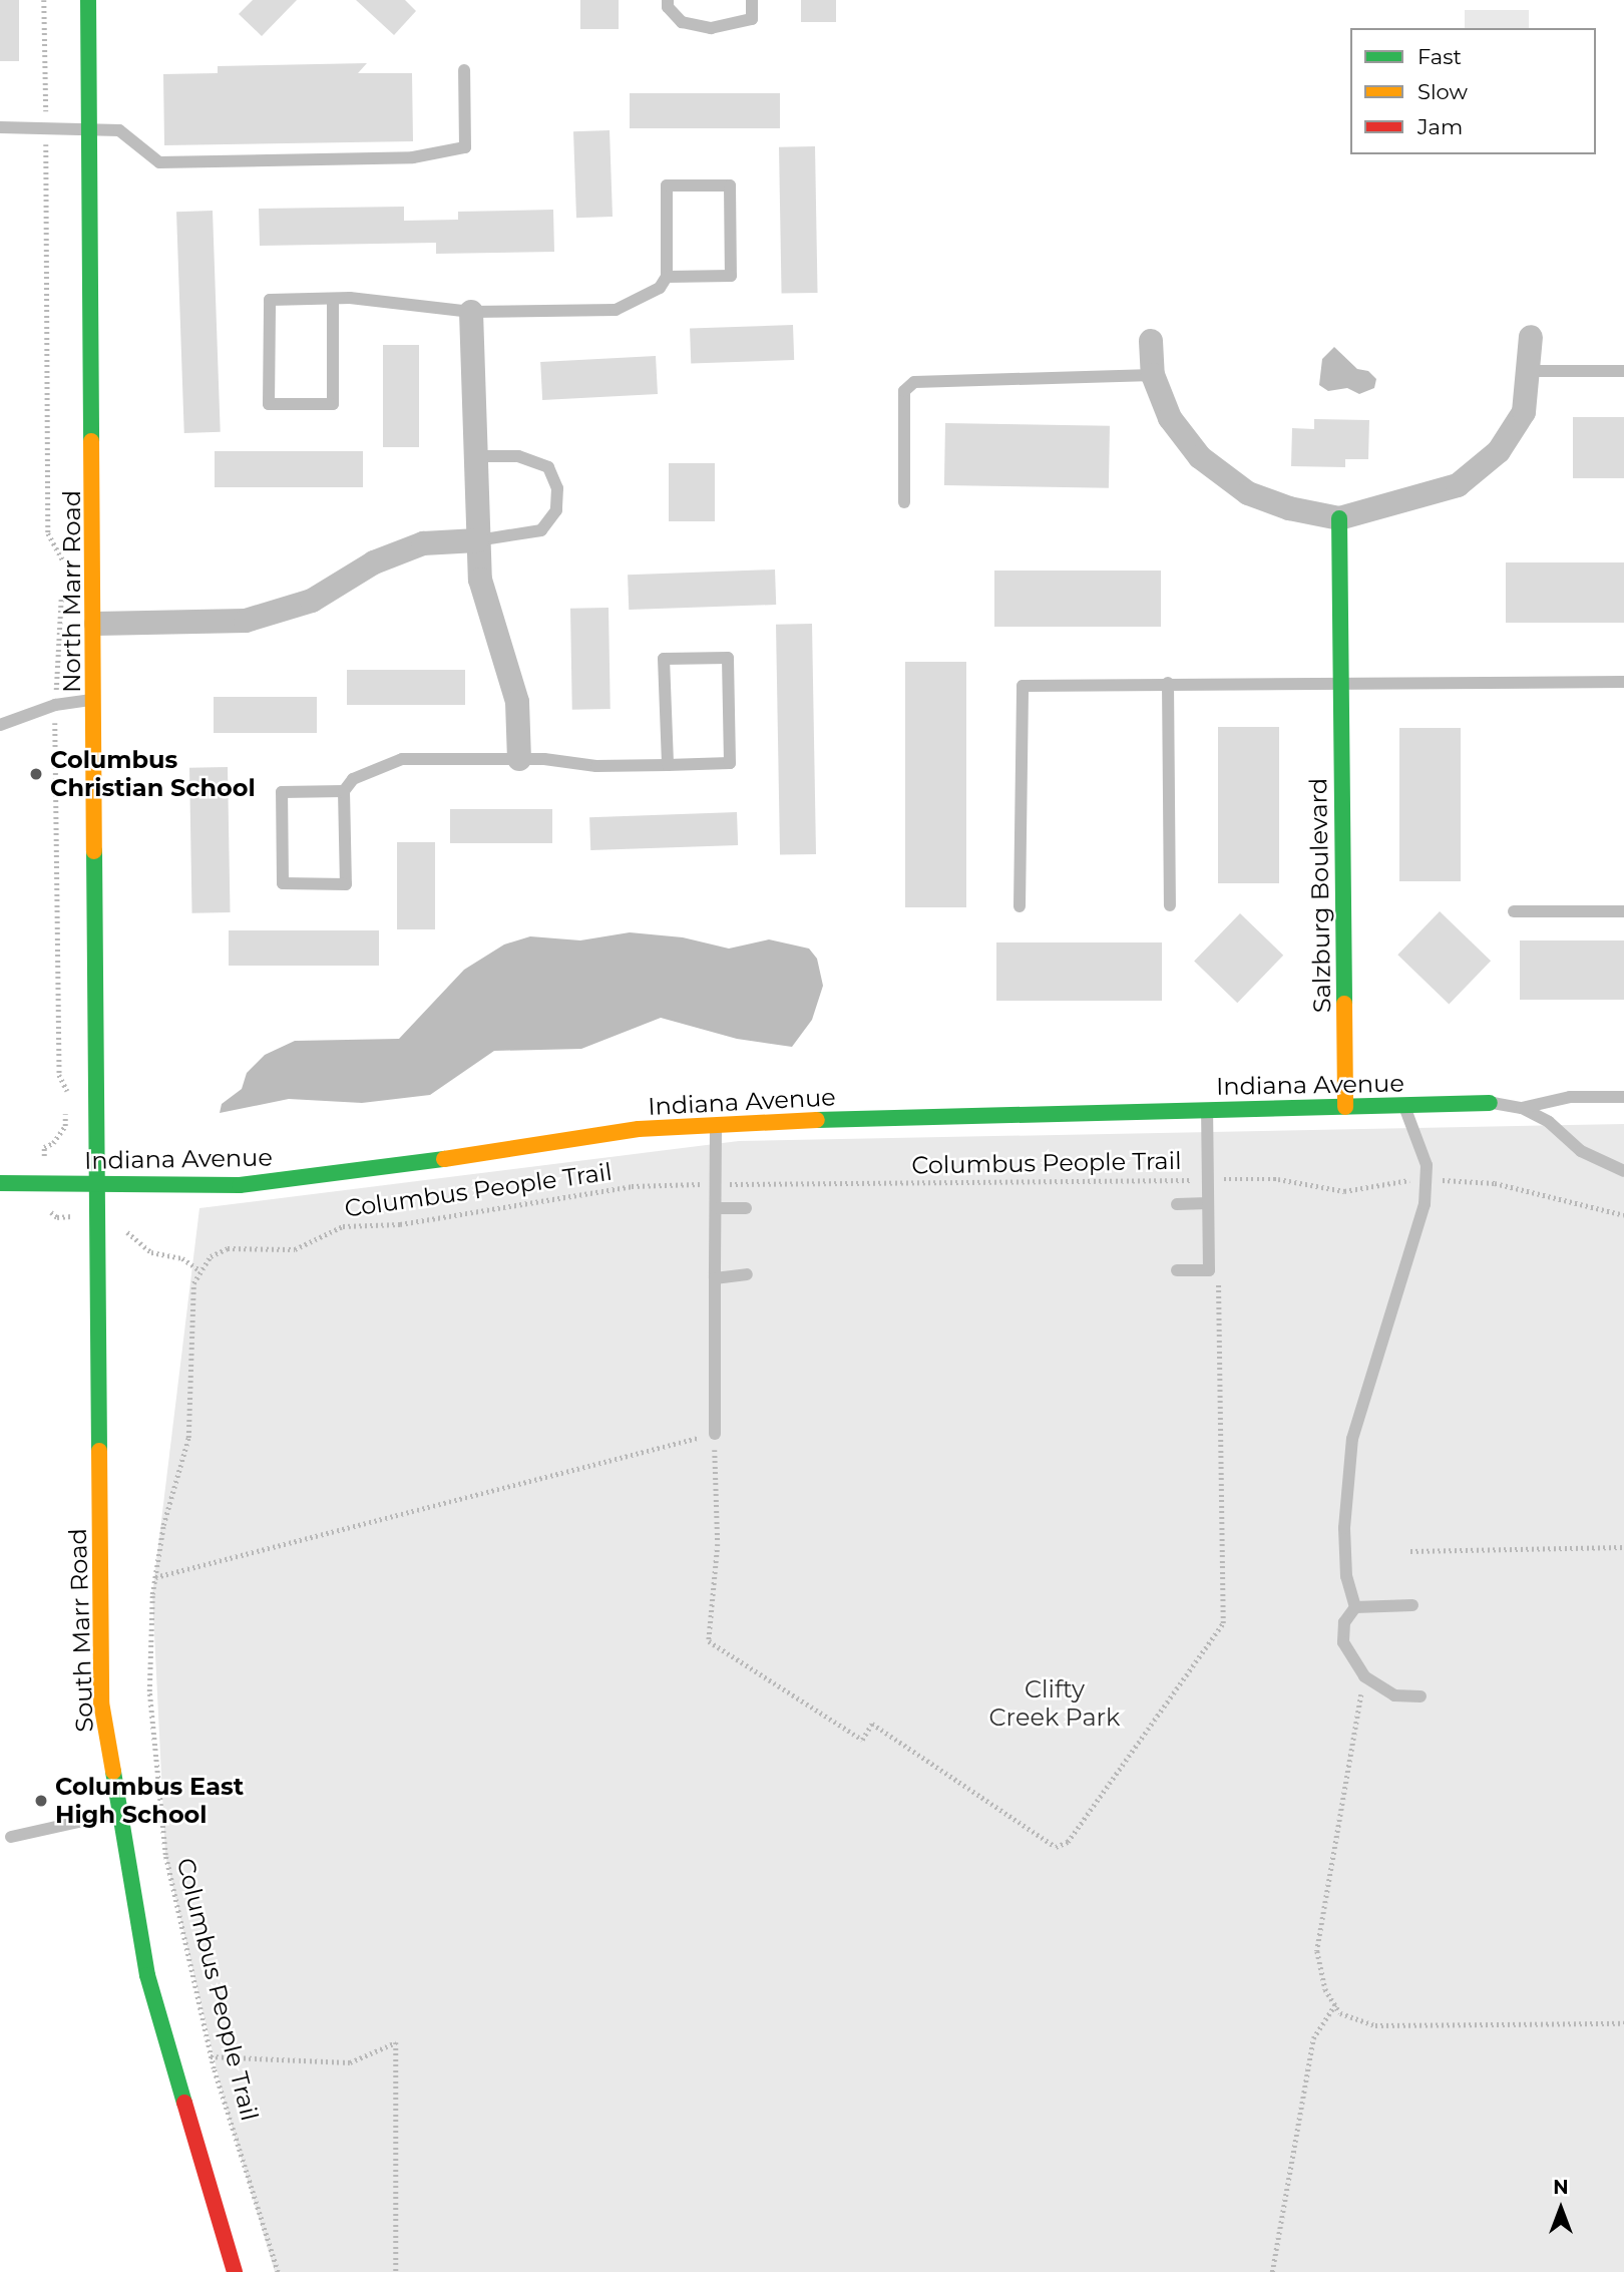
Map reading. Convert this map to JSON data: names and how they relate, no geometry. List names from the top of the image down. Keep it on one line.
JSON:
{"streets":{"street":["North Marr Road","Salzburg Boulevard","Indiana Avenue","South Marr Road"],"path":["Columbus People Trail"]},"crossings":[["North Marr Road","Indiana Avenue"],["North Marr Road","South Marr Road"],["Salzburg Boulevard","Indiana Avenue"],["Indiana Avenue","South Marr Road"]],"parks":["Clifty Creek Park"],"places":["Columbus Christian School","Columbus East High School"],"legend":["Fast","Slow","Jam"],"north":"top"}
